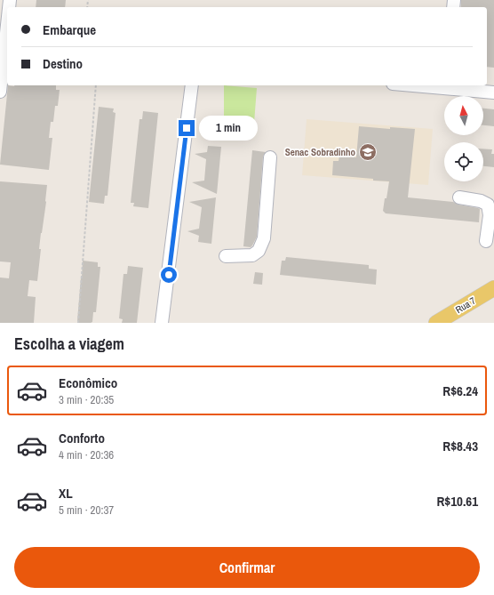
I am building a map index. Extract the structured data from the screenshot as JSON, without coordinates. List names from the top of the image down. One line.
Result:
{"streets":{"main road":["Rua 7"]},"places":{"school or university":["Senac Sobradinho"]},"north":"top","page":{"banner":["Embarque","Destino"],"bubble":"1 min","heading":"Escolha a viagem","list":[{"name":"Econômico","note":"3 min · 20:35","value":"R$6.24"},{"name":"Conforto","note":"4 min · 20:36","value":"R$8.43"},{"name":"XL","note":"5 min · 20:37","value":"R$10.61"}],"buttons":"Confirmar"}}
